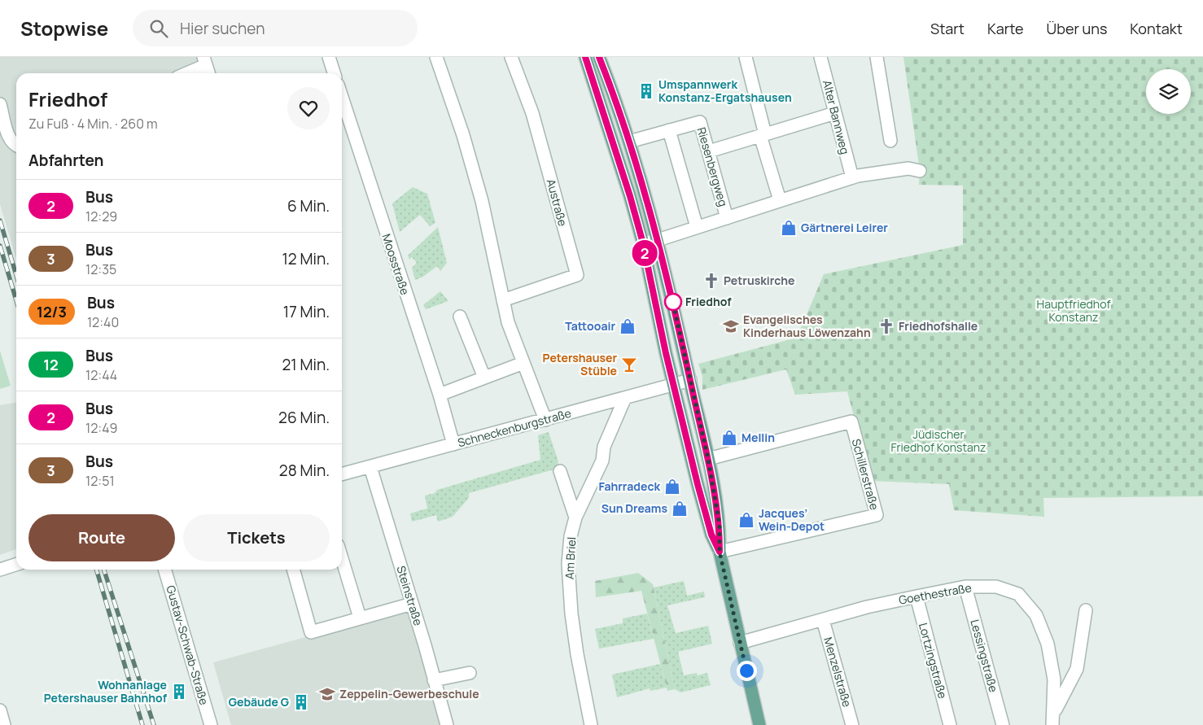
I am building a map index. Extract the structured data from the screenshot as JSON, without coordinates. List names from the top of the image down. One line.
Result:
{"streets":{"street":["Alter Bannweg","Riesenbergweg","Austraße","Moosstraße","Schneckenburgstraße","Schillerstraße","Am Briel","Goethestraße","Steinstraße","Gustav-Schwab-Straße","Lessingstraße","Lortzingstraße","Menzelstraße"]},"crossings":[["Alter Bannweg","Riesenbergweg"],["Moosstraße","Schneckenburgstraße"],["Schneckenburgstraße","Am Briel"],["Schneckenburgstraße","Steinstraße"],["Goethestraße","Lessingstraße"],["Goethestraße","Lortzingstraße"],["Goethestraße","Menzelstraße"]],"parks":["Hauptfriedhof Konstanz","Jüdischer Friedhof Konstanz"],"places":{"building":["Umspannwerk Konstanz-Ergatshausen","Wohnanlage Petershauser Bahnhof","Gebäude G"],"shop":["Gärtnerei Leirer","Tattooair","Mellin","Fahrradeck","Sun Dreams","Jacques’ Wein-Depot"],"church":["Petruskirche","Friedhofshalle"],"other":["Friedhof"],"school or university":["Evangelisches Kinderhaus Löwenzahn","Zeppelin-Gewerbeschule"],"bar":["Petershauser Stüble"]},"lines":["bus line 2"],"page":{"header":"Stopwise","search":"Hier suchen","nav":["Start","Karte","Über uns","Kontakt"],"on_map":"2","heading":[["Friedhof","Zu Fuß · 4 Min. · 260 m"],"Abfahrten"],"list":[{"mark":"2","name":"Bus","note":"12:29","value":"6 Min."},{"mark":"3","name":"Bus","note":"12:35","value":"12 Min."},{"mark":"12/3","name":"Bus","note":"12:40","value":"17 Min."},{"mark":"12","name":"Bus","note":"12:44","value":"21 Min."},{"mark":"2","name":"Bus","note":"12:49","value":"26 Min."},{"mark":"3","name":"Bus","note":"12:51","value":"28 Min."}],"buttons":["Route","Tickets"]}}
